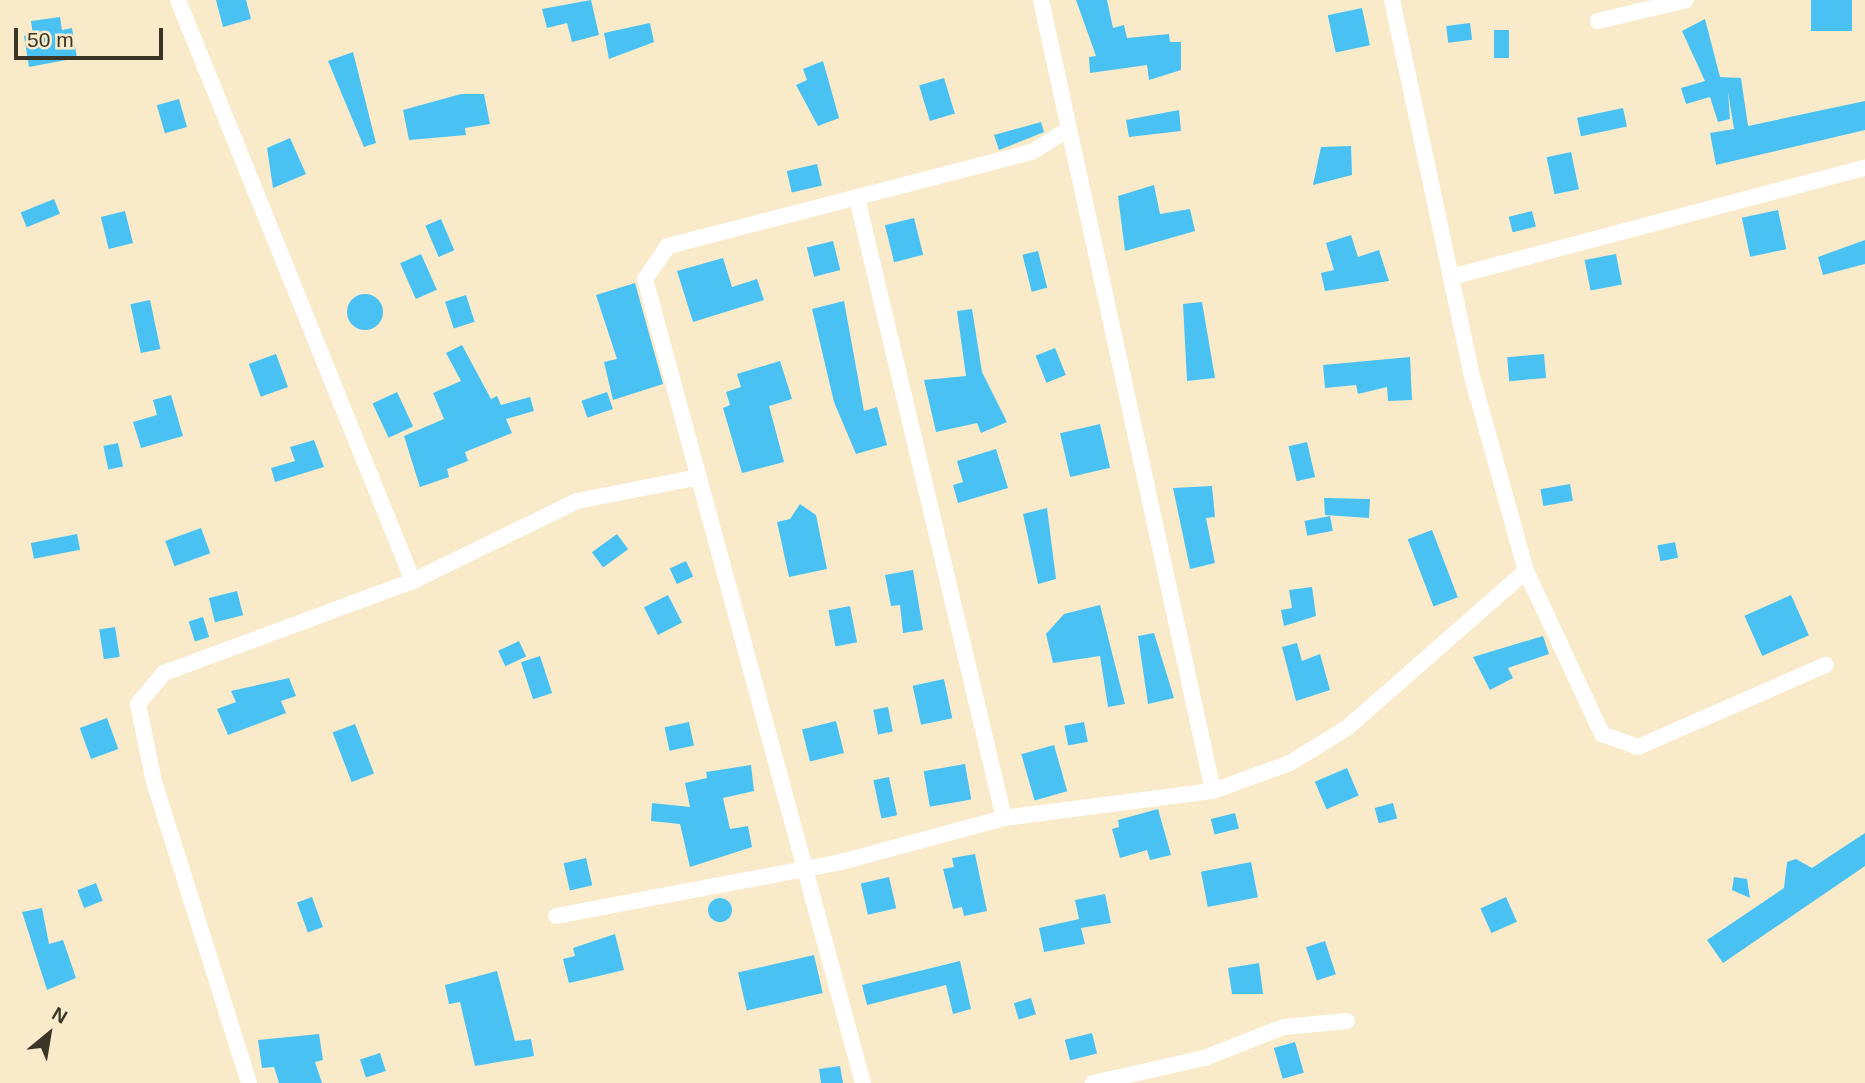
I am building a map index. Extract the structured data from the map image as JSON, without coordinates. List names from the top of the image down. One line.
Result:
{"scale_bar":"50 m","north":"top right"}
